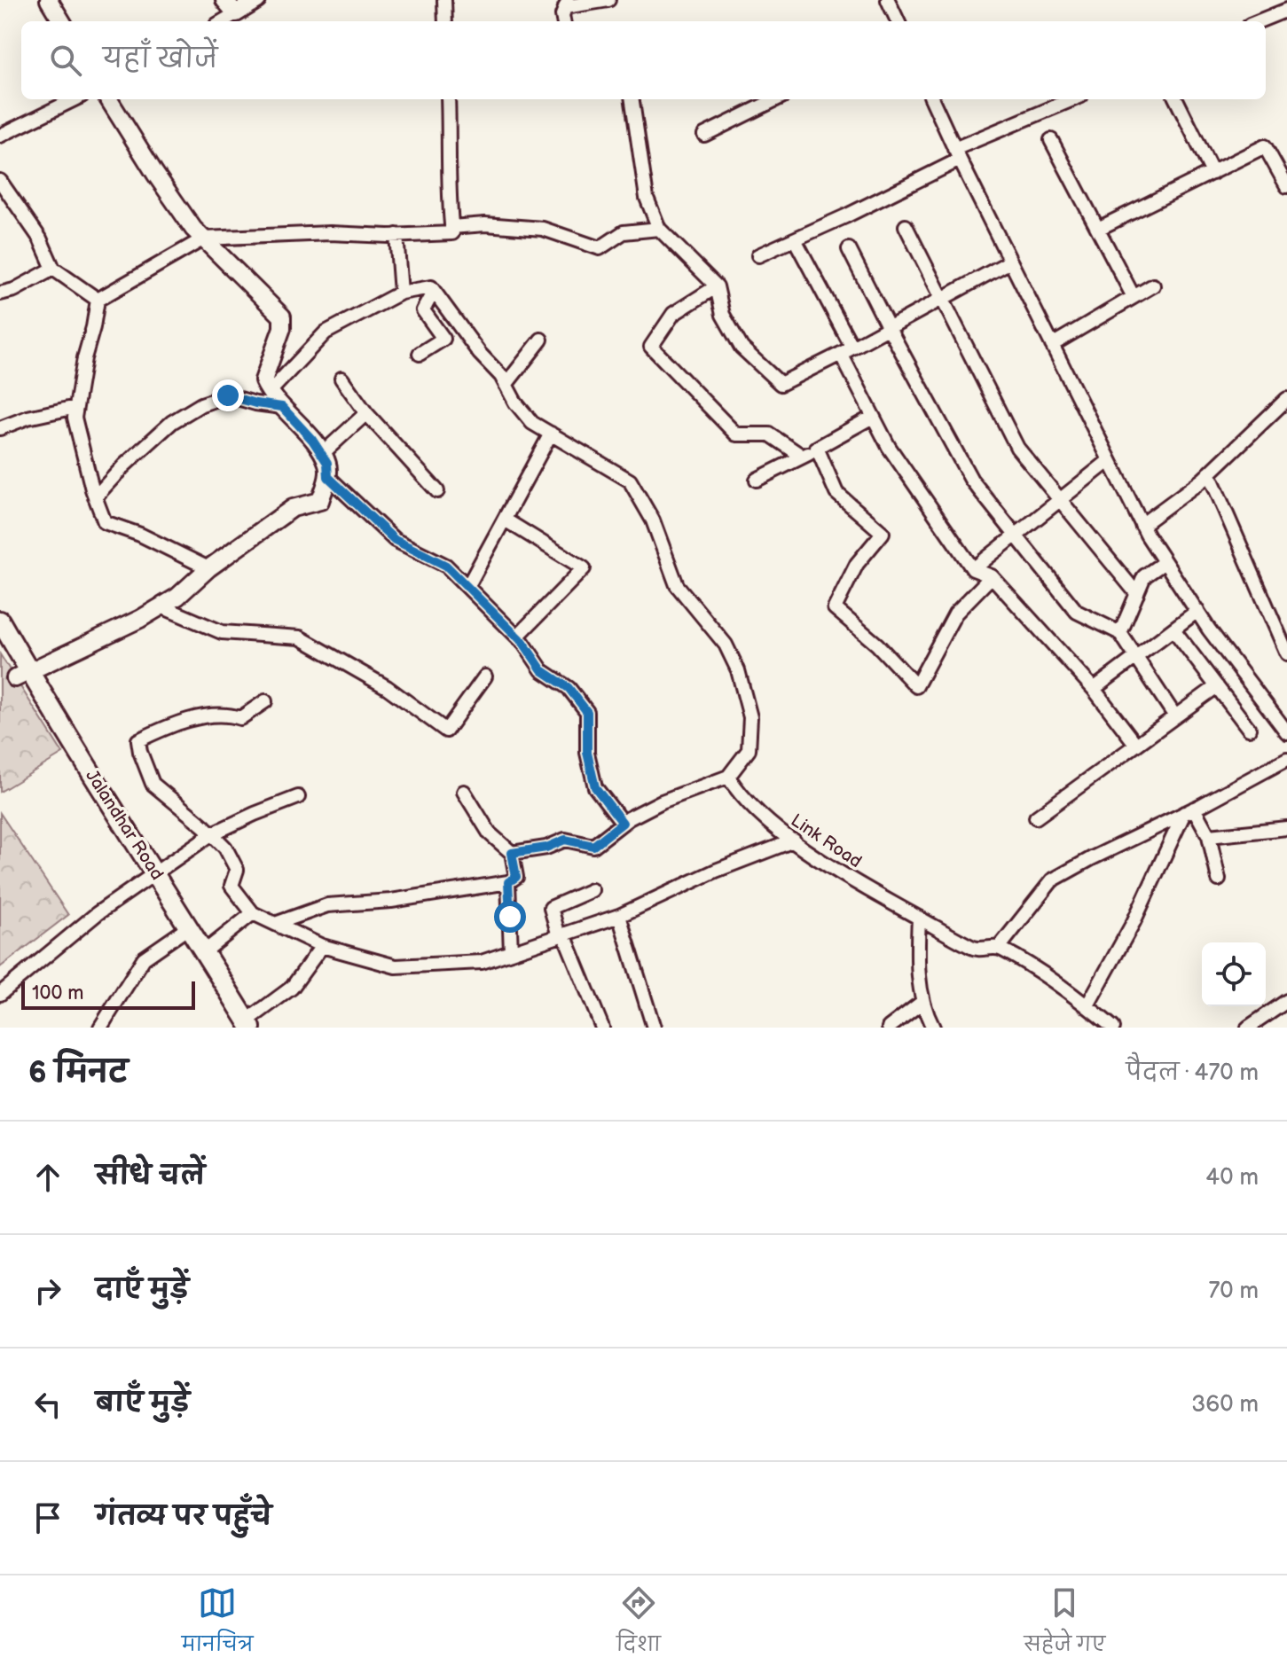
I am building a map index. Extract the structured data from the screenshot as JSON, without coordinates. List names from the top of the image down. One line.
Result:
{"streets":{"main road":["Jalandhar Road"],"street":["Link Road"]},"scale_bar":"100 m","page":{"search":"यहाँ खोजें","scale":"100 m","heading":["6 मिनट","पैदल · 470 m"],"list":[["सीधे चलें","40 m"],["दाएँ मुड़ें","70 m"],["बाएँ मुड़ें","360 m"],"गंतव्य पर पहुँचे"],"nav":["मानचित्र","दिशा","सहेजे गए"]}}
